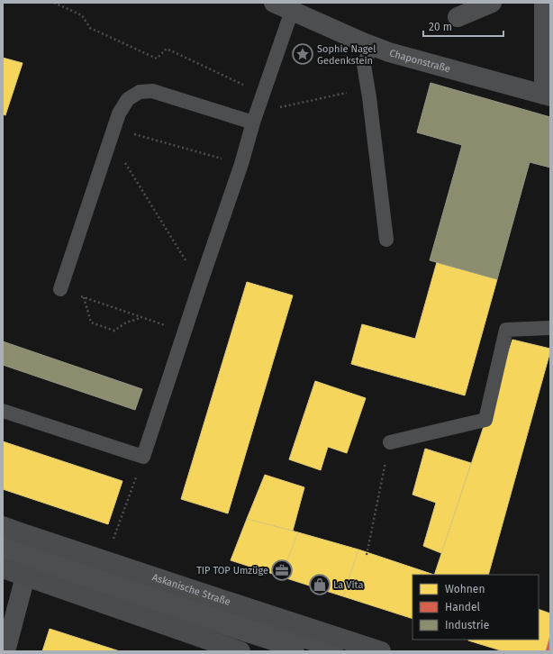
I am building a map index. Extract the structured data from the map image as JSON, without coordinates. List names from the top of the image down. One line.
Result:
{"streets":{"main road":["Askanische Straße"],"street":["Chaponstraße"]},"places":{"place":["Sophie Nagel Gedenkstein"],"office":["TIP TOP Umzüge"],"shop":["La Vita"]},"legend":["Wohnen","Handel","Industrie"],"scale_bar":"20 m"}
